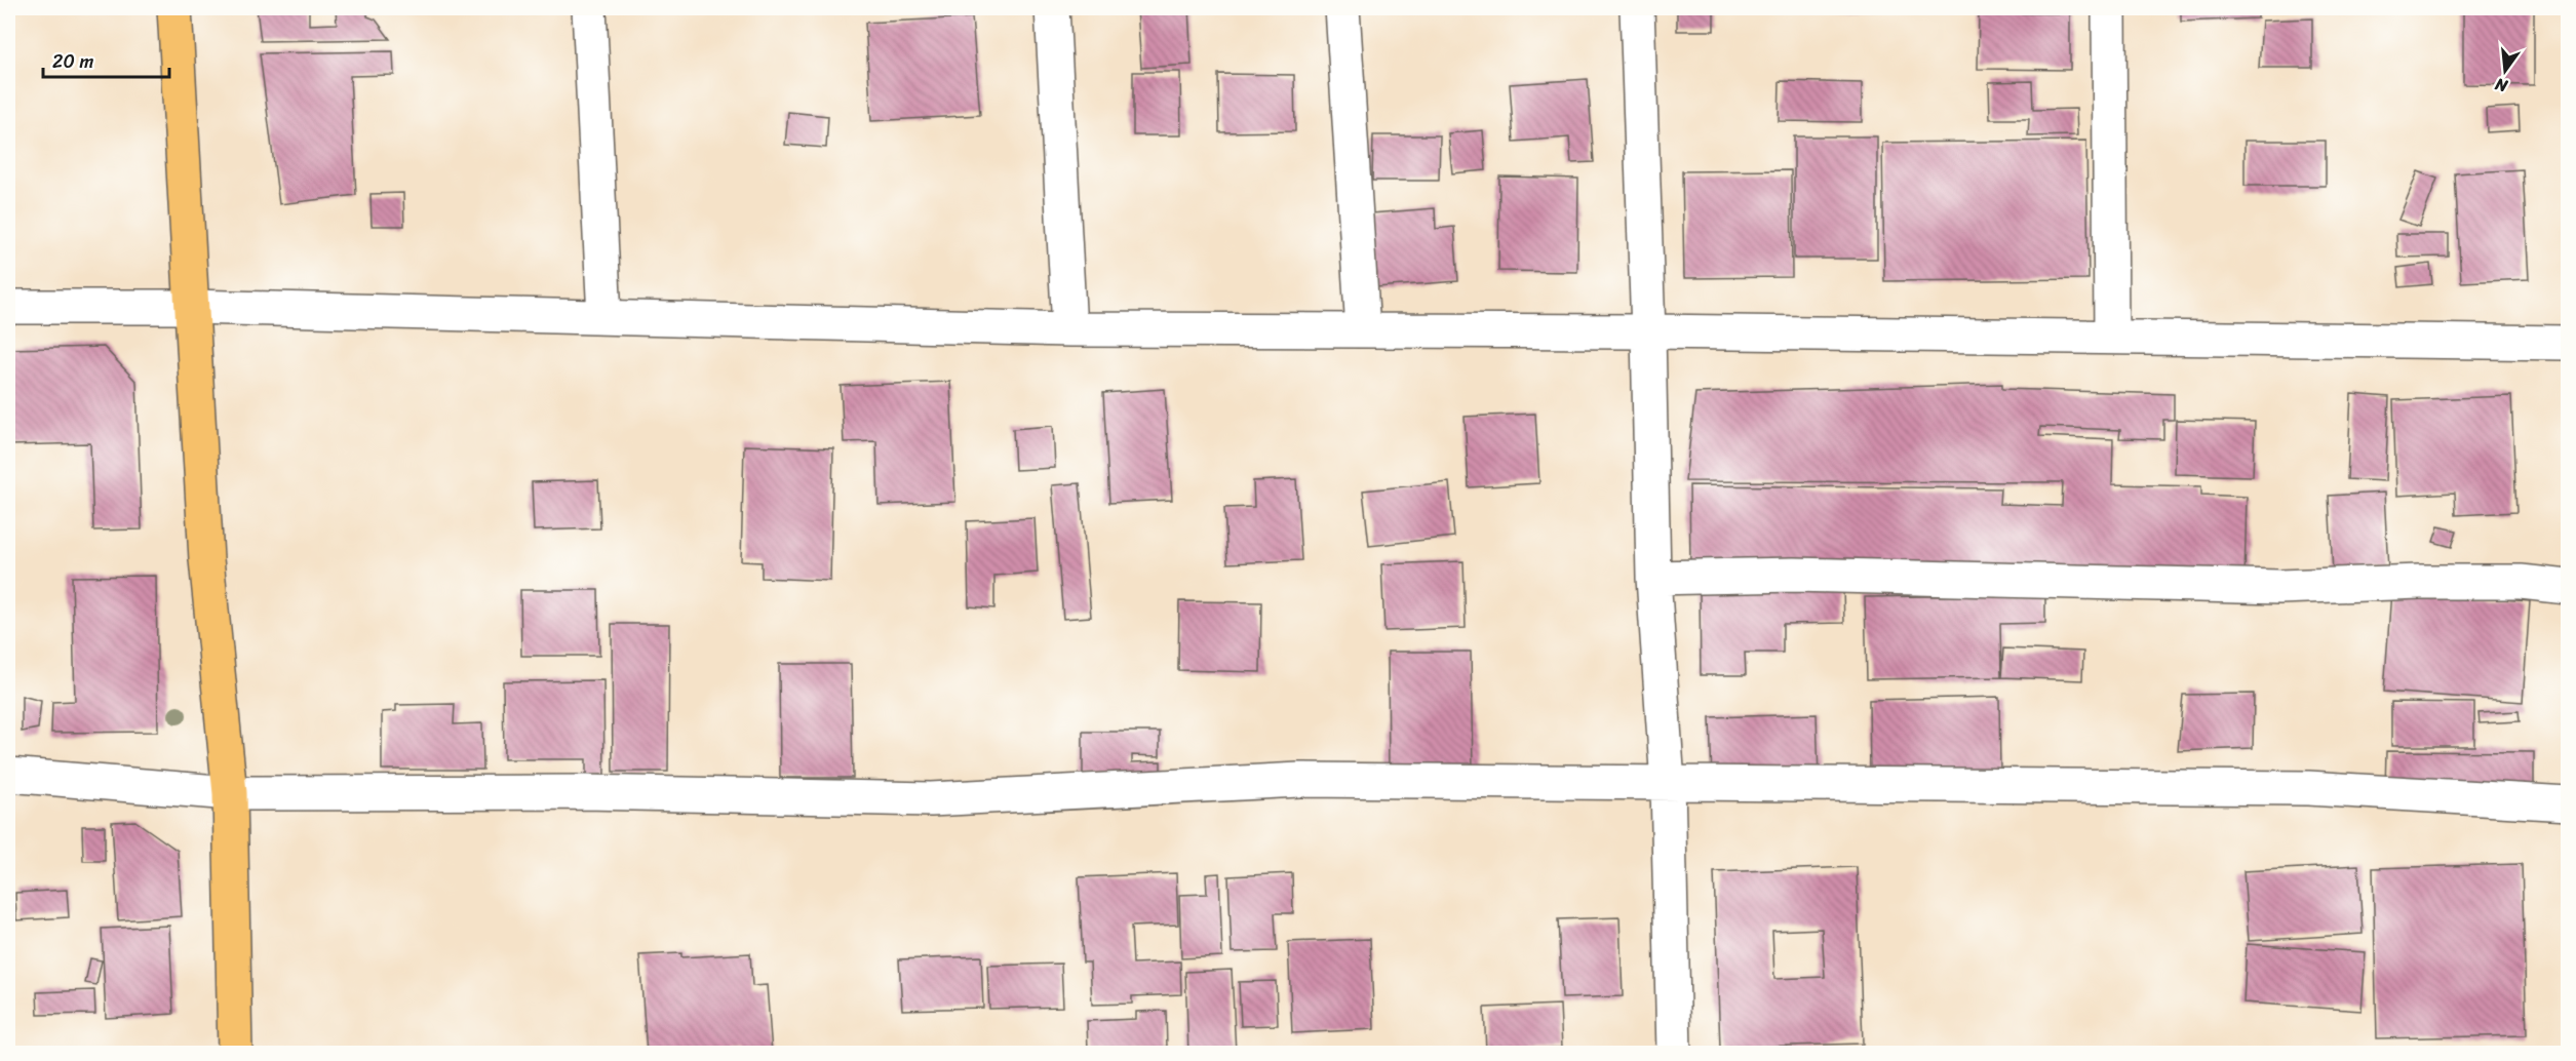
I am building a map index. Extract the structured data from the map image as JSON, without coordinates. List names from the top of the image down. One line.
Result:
{"scale_bar":"20 m","north":"bottom"}
